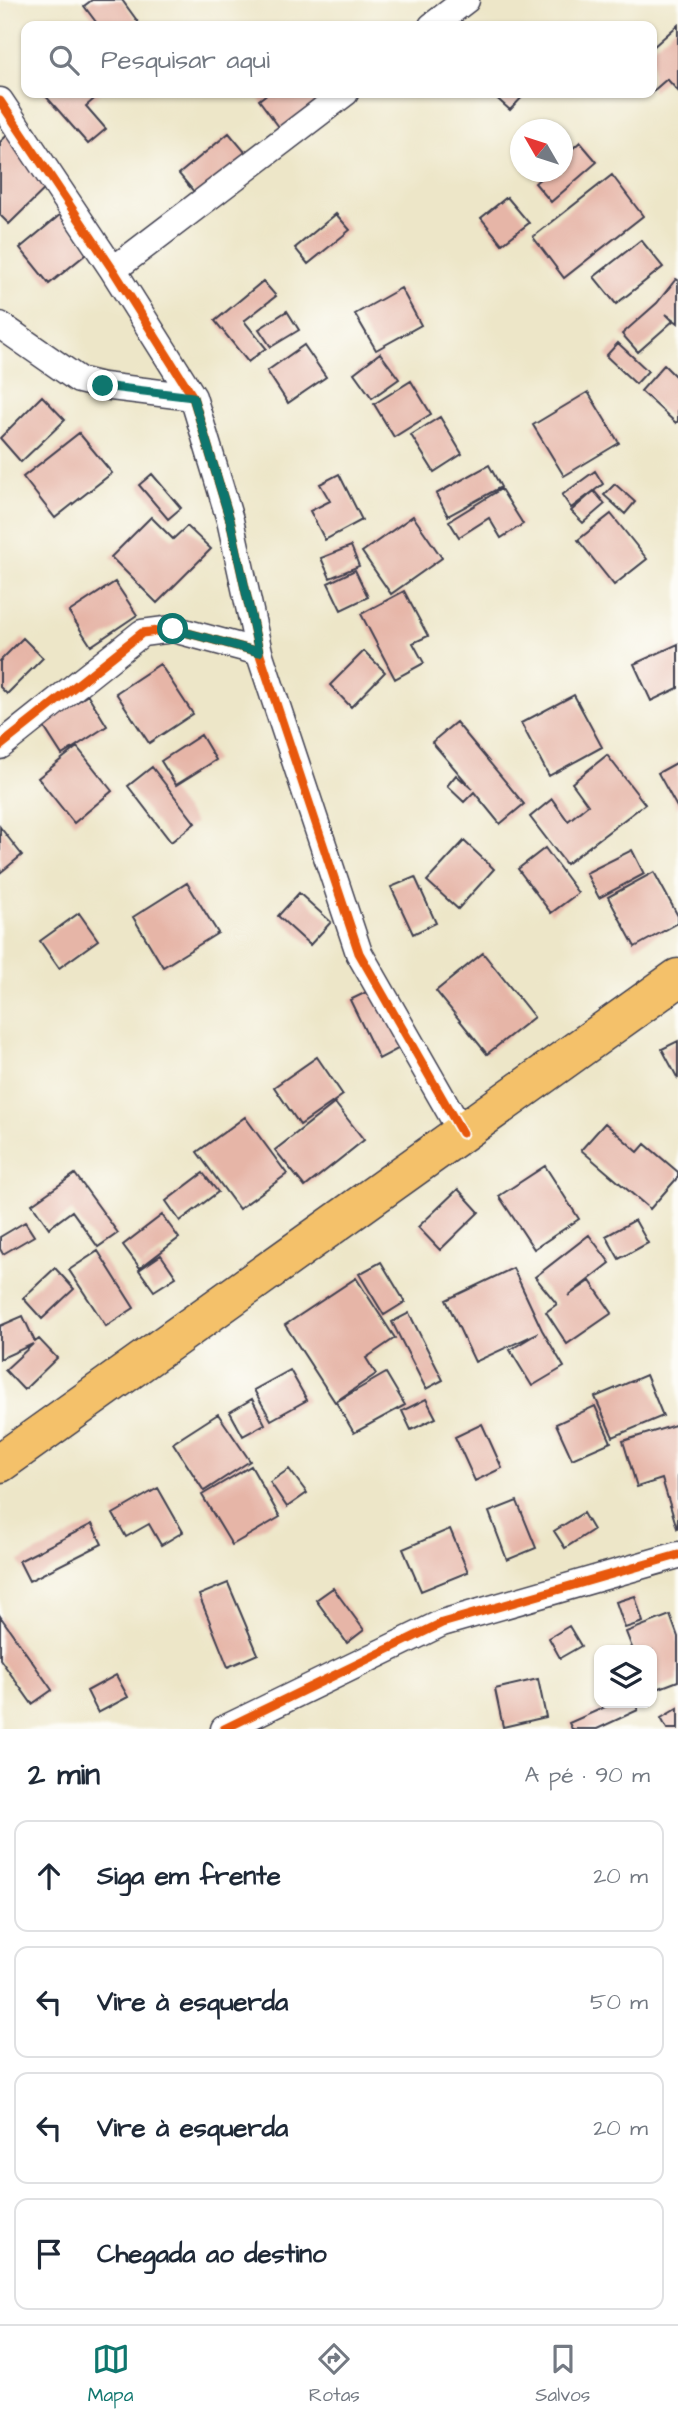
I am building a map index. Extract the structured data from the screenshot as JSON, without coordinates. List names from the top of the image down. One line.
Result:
{"north":"top left","page":{"search":"Pesquisar aqui","heading":["2 min","A pé · 90 m"],"list":[["Siga em frente","20 m"],["Vire à esquerda","50 m"],["Vire à esquerda","20 m"],"Chegada ao destino"],"nav":["Mapa","Rotas","Salvos"]}}
